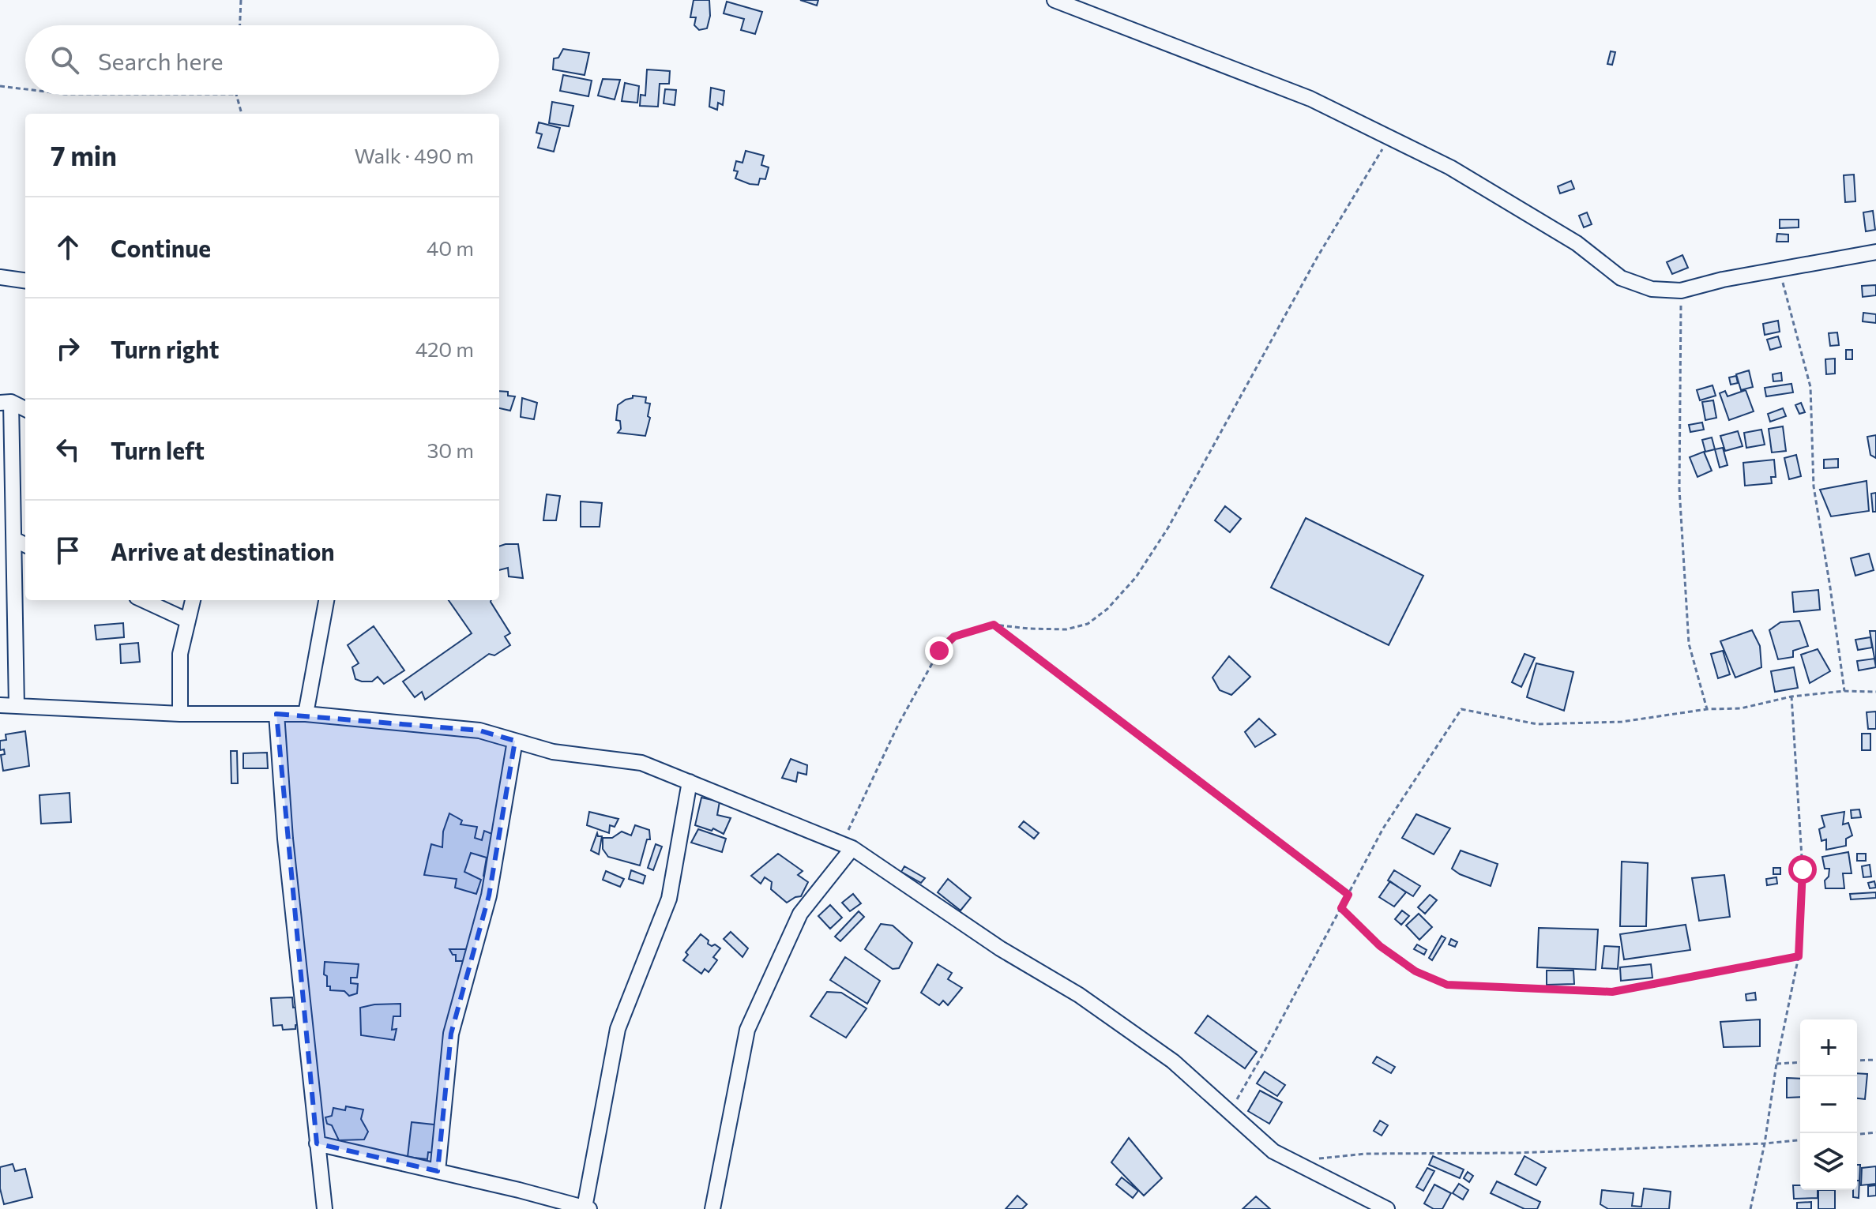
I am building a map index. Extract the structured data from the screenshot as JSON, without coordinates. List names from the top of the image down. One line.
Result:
{"page":{"search":"Search here","heading":["7 min","Walk · 490 m"],"list":[["Continue","40 m"],["Turn right","420 m"],["Turn left","30 m"],"Arrive at destination"],"map_buttons":["+","−"]}}
